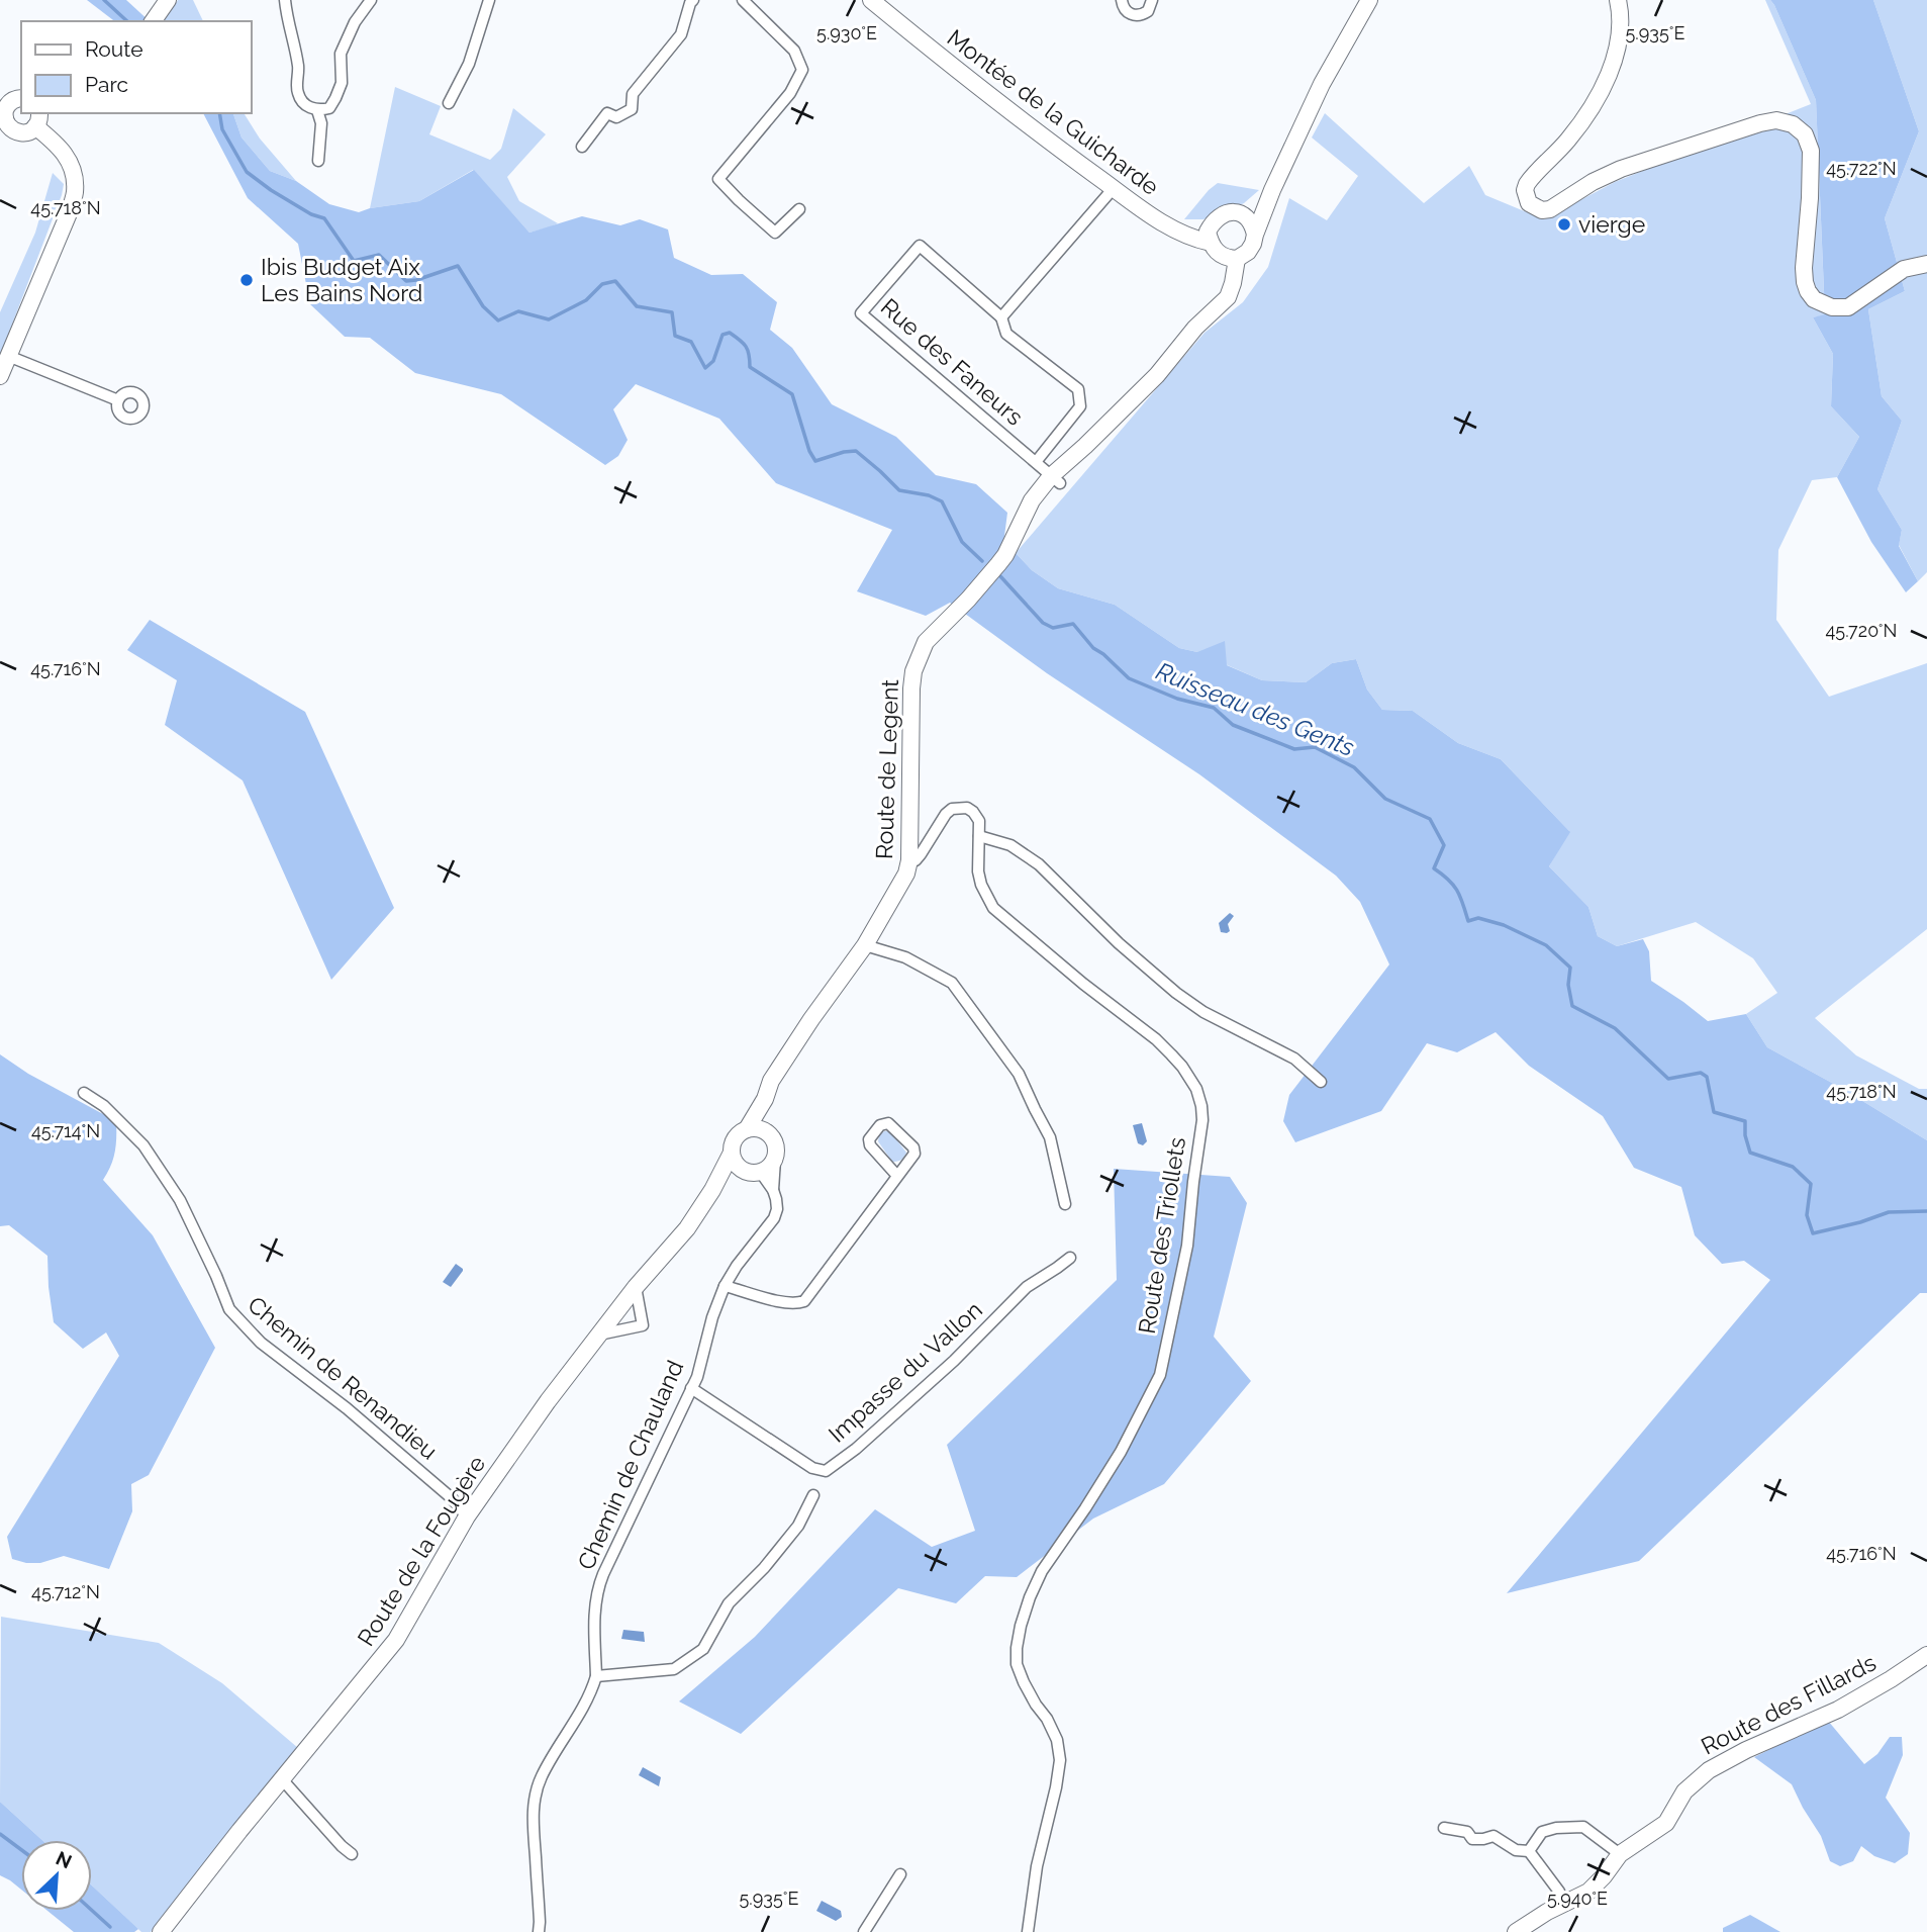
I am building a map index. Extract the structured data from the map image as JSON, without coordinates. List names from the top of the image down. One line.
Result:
{"streets":{"street":["Montée de la Guicharde","Rue des Faneurs","Route de Legent","Route des Triollets","Impasse du Vallon","Chemin de Renandieu","Chemin de Chauland","Route de la Fougère","Route des Fillards"]},"crossings":[["Montée de la Guicharde","Route de Legent"],["Rue des Faneurs","Route de Legent"],["Route de Legent","Route des Triollets"],["Route de Legent","Chemin de Chauland"],["Route de Legent","Route de la Fougère"],["Impasse du Vallon","Chemin de Chauland"],["Chemin de Renandieu","Route de la Fougère"],["Chemin de Chauland","Route de la Fougère"]],"water":["Ruisseau des Gents"],"places":["vierge","Ibis Budget Aix Les Bains Nord"],"legend":["Route","Parc"],"north":"top right","coordinates":["5.930°E","5.935°E","45.722°N","45.718°N","45.720°N","45.716°N","45.714°N","45.712°N","5.940°E"]}
